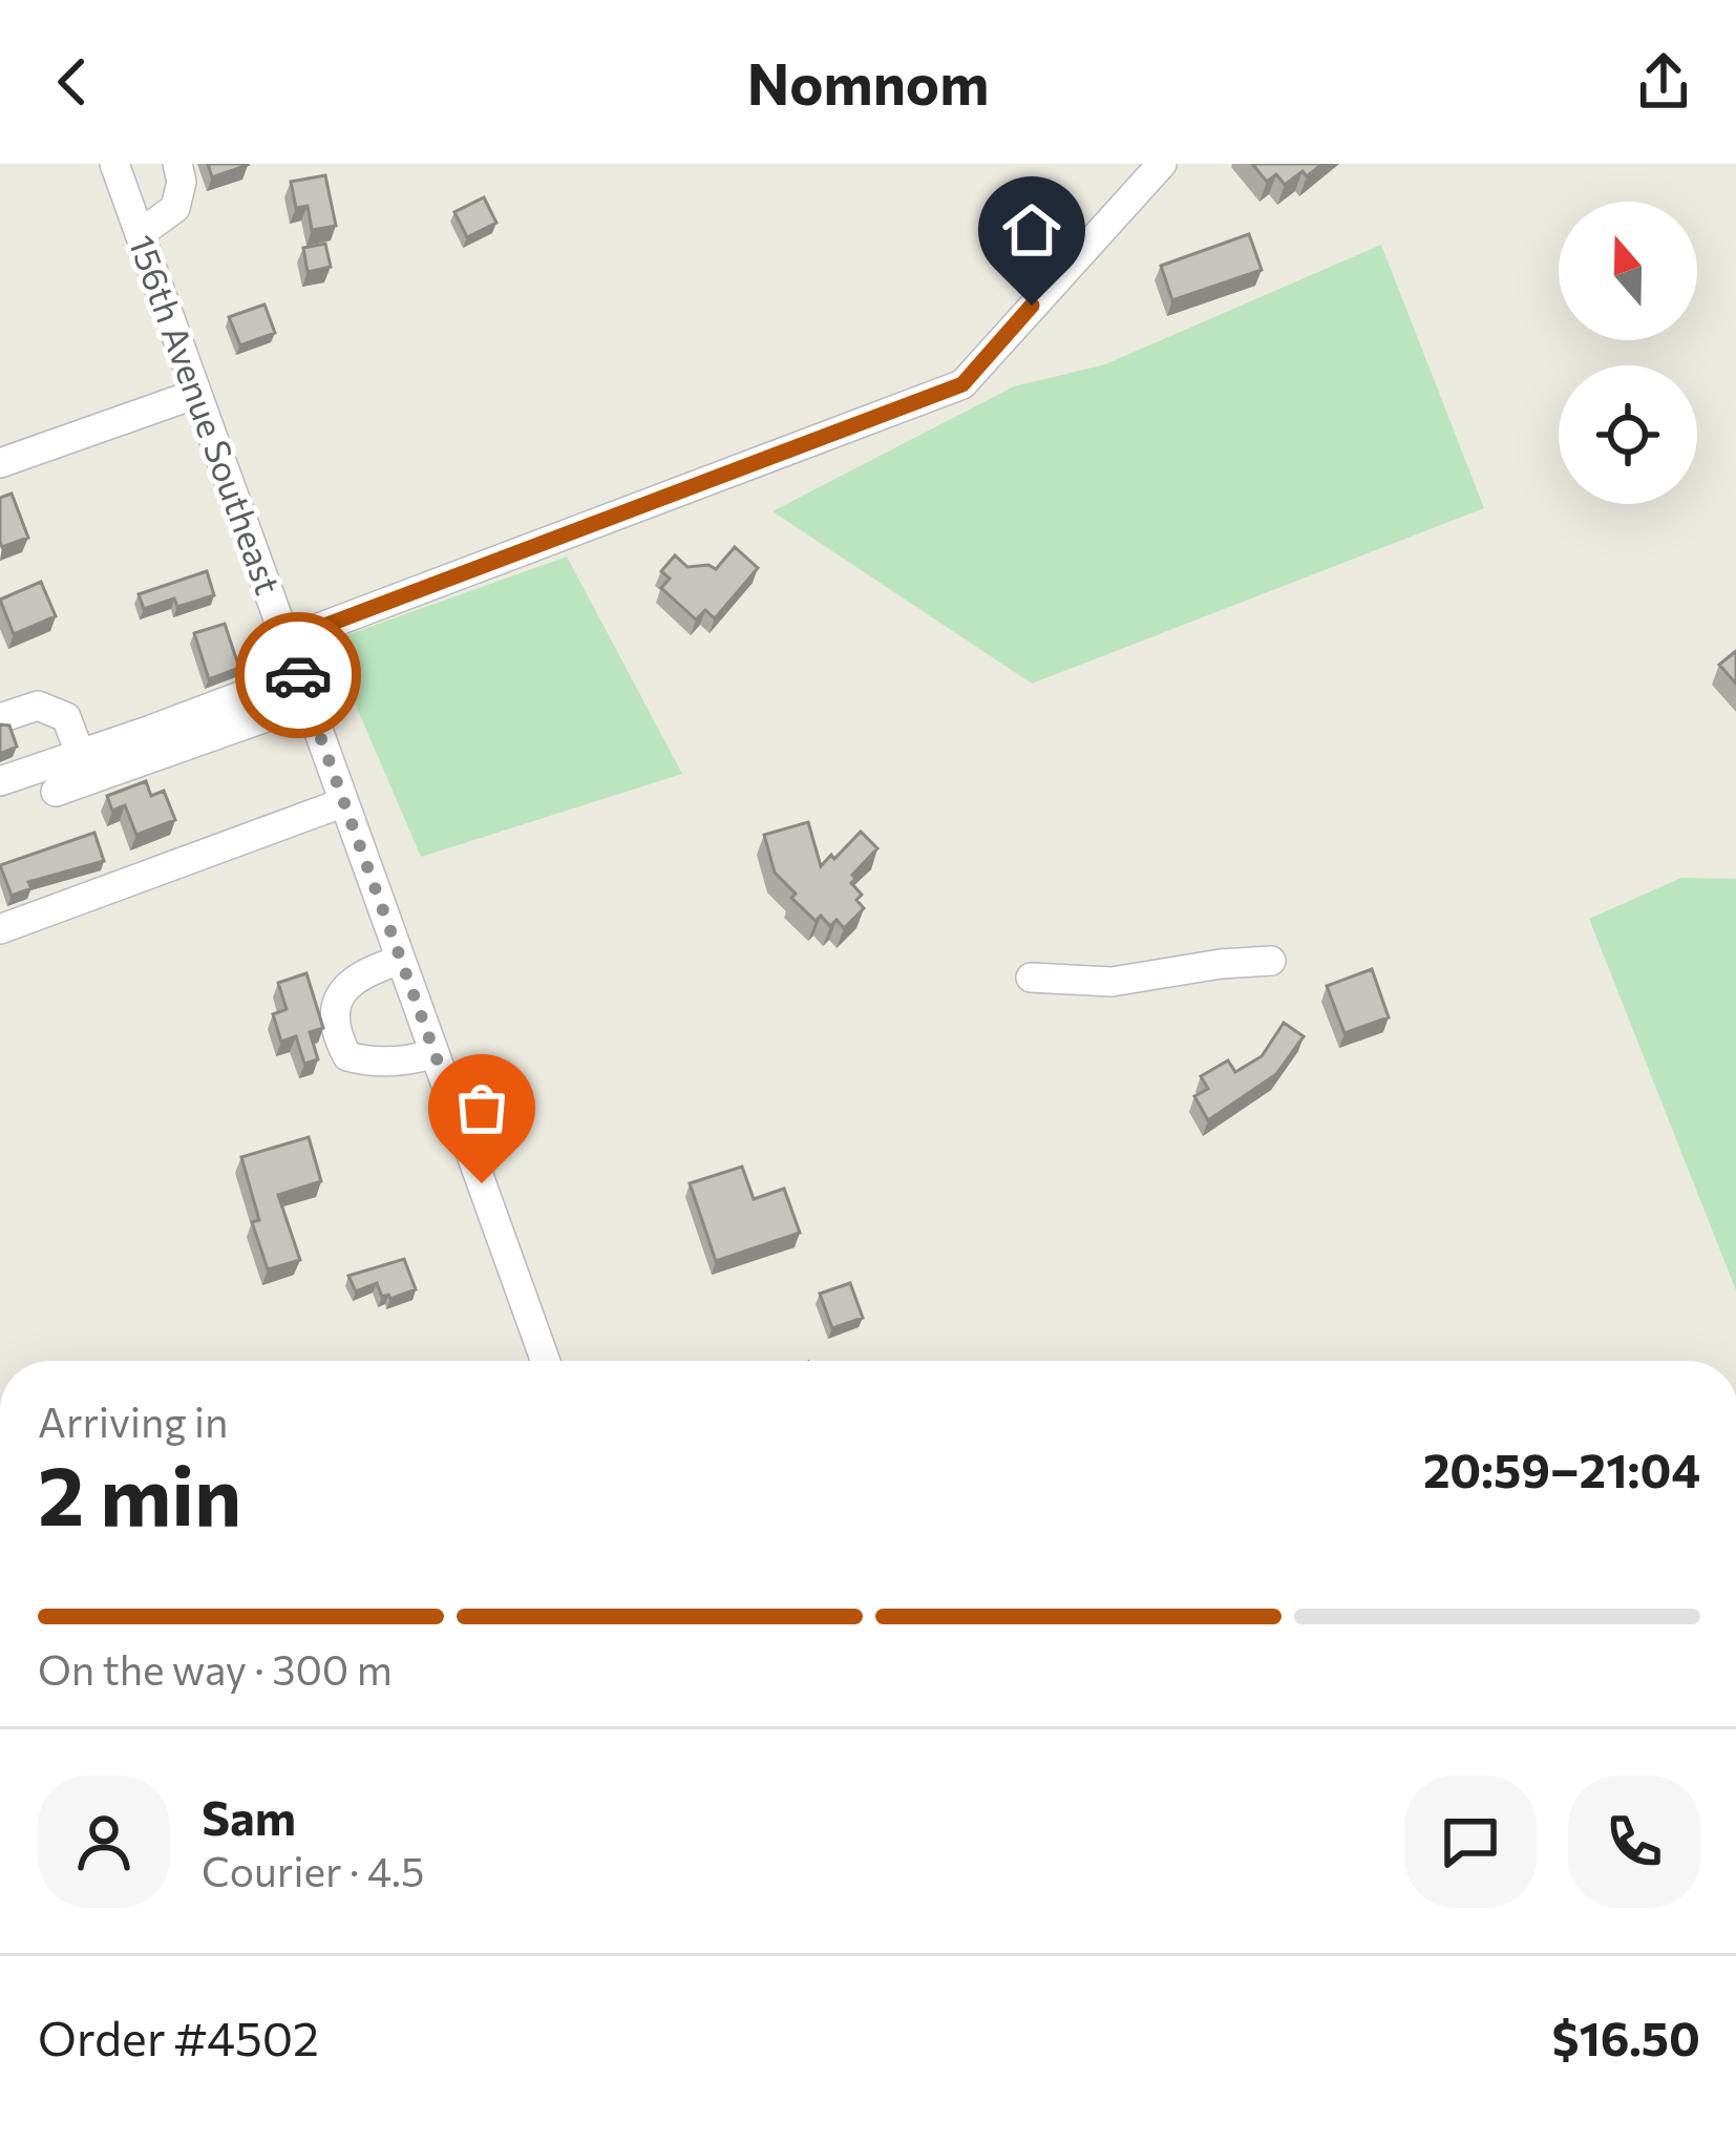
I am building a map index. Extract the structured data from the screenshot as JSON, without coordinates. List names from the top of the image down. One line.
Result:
{"streets":{"street":["156th Avenue Southeast"]},"north":"top","page":{"header":"Nomnom","heading":["2 min","Arriving in","20:59–21:04"],"panel":["Sam","Courier · 4.5","Order #4502","$16.50"],"bar":"On the way · 300 m"}}
